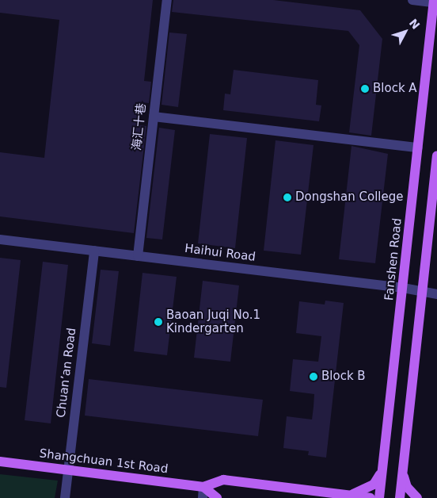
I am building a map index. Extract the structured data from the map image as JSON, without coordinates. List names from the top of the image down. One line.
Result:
{"streets":{"main road":["Fanshen Road","Shangchuan 1st Road"],"street":["海汇十巷","Haihui Road","Chuan’an Road"]},"crossings":[["海汇十巷","Haihui Road"],["Haihui Road","Fanshen Road"],["Haihui Road","Chuan’an Road"],["Chuan’an Road","Shangchuan 1st Road"]],"places":["Block A","Dongshan College","Baoan Juqi No.1 Kindergarten","Block B"],"north":"top right"}
